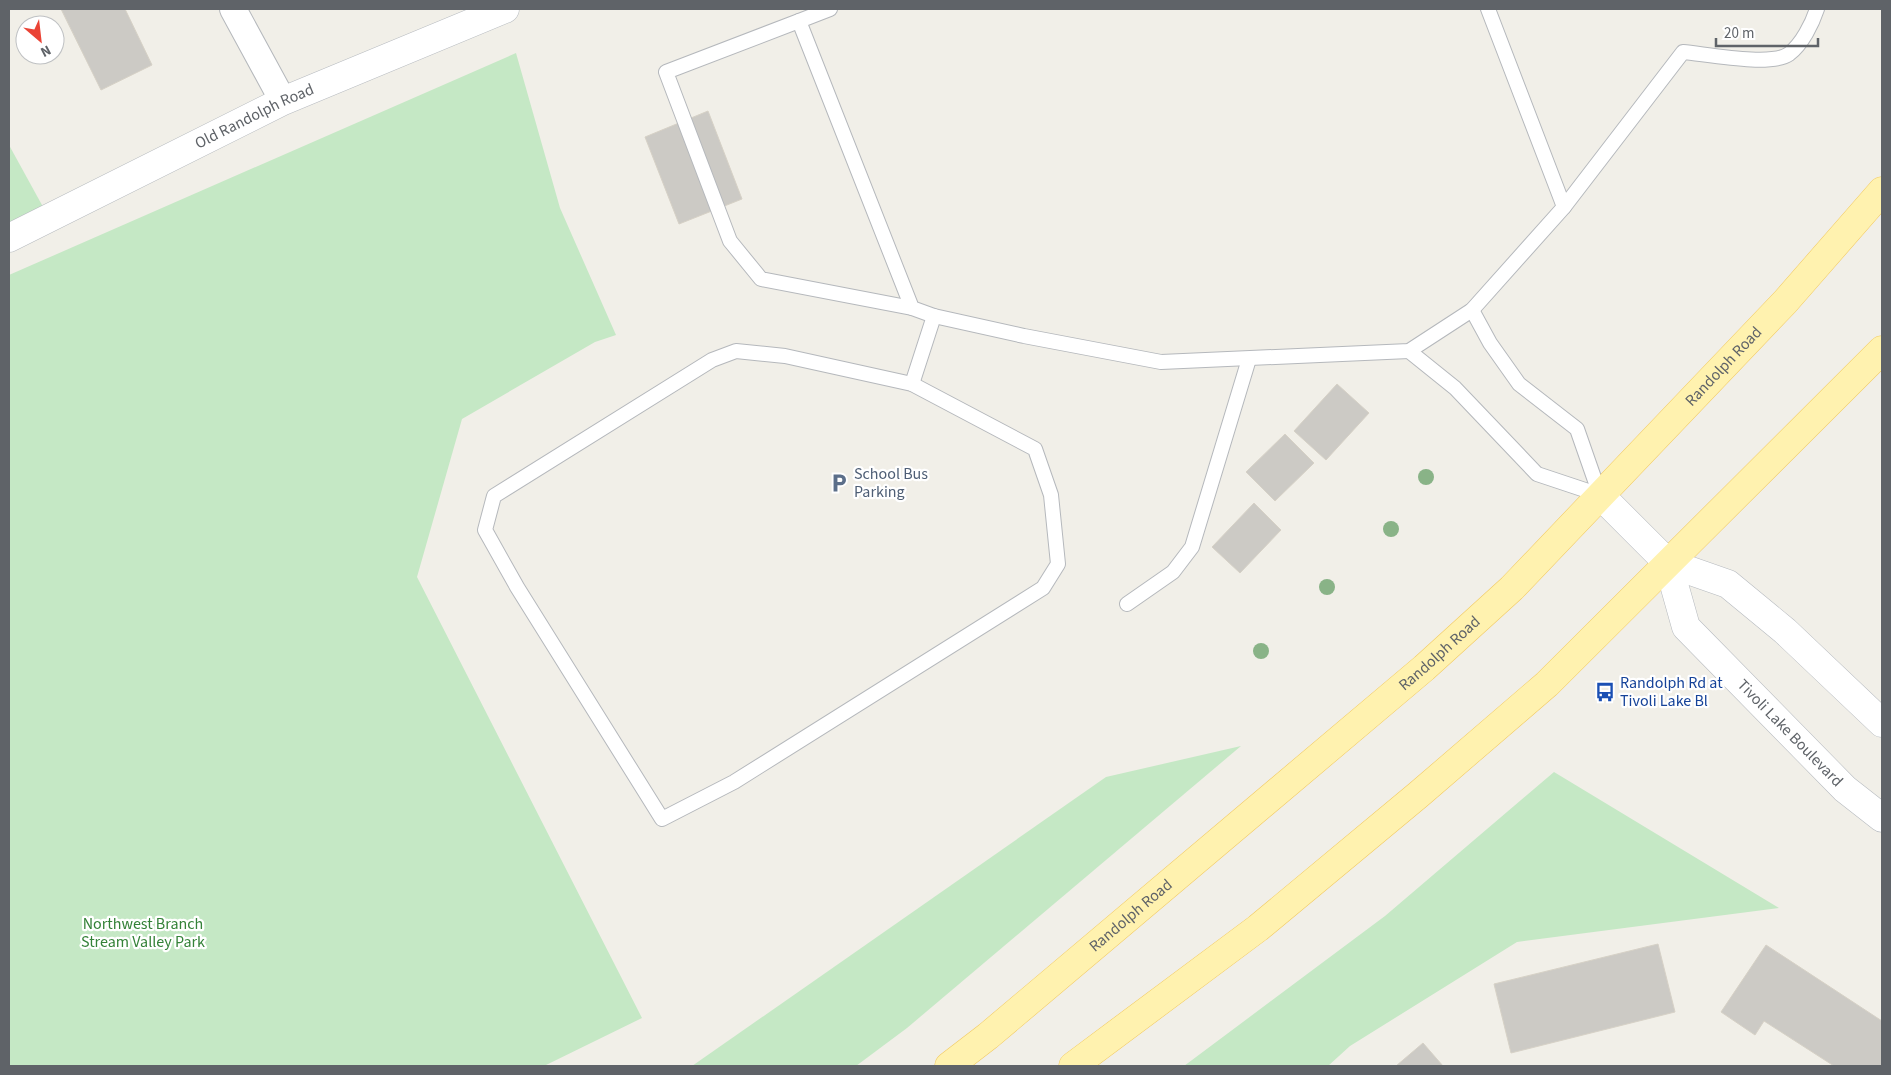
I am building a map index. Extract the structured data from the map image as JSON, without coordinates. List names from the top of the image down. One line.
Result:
{"streets":{"main road":["Randolph Road"],"street":["Old Randolph Road","Tivoli Lake Boulevard"]},"crossings":[["Randolph Road","Tivoli Lake Boulevard"]],"parks":["Northwest Branch Stream Valley Park"],"places":{"parking":["School Bus Parking"],"bus stop":["Randolph Rd at Tivoli Lake Bl"]},"scale_bar":"20 m","north":"bottom right"}
